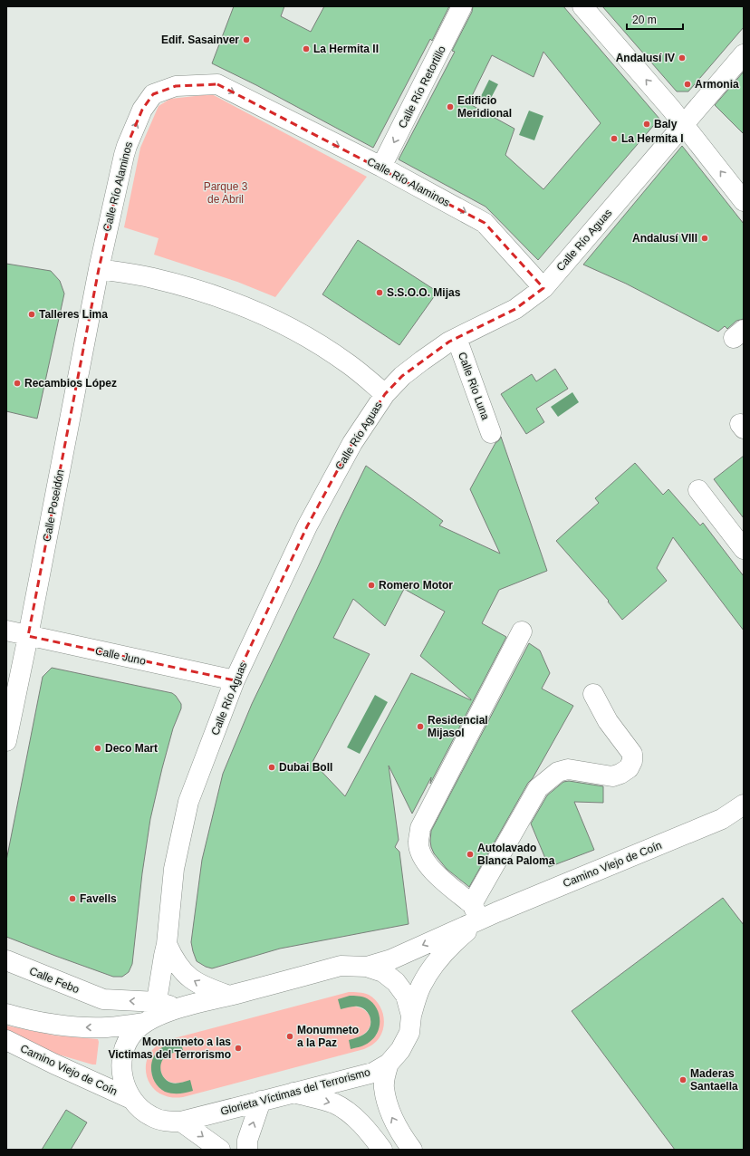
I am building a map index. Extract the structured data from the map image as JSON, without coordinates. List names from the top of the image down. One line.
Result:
{"streets":{"street":["Calle Río Retortillo","Calle Río Alaminos","Calle Río Aguas","Calle Rio Luna","Calle Poseidón","Calle Juno","Camino Viejo de Coín","Calle Febo","Glorieta Víctimas del Terrorismo"]},"crossings":[["Calle Río Retortillo","Calle Río Alaminos"],["Calle Río Alaminos","Calle Río Aguas"],["Calle Río Alaminos","Calle Poseidón"],["Calle Río Aguas","Calle Rio Luna"],["Calle Río Aguas","Calle Juno"],["Calle Río Aguas","Calle Febo"],["Calle Poseidón","Calle Juno"],["Camino Viejo de Coín","Glorieta Víctimas del Terrorismo"],["Calle Febo","Glorieta Víctimas del Terrorismo"]],"one_way":["Calle Río Retortillo"],"parks":["Parque 3 de Abril"],"places":["Edif. Sasainver","La Hermita II","Andalusí IV","Armonia","Edificio Meridional","Baly","La Hermita I","Andalusí VIII","S.S.O.O. Mijas","Talleres Lima","Recambios López","Romero Motor","Residencial Mijasol","Deco Mart","Dubai Boll","Autolavado Blanca Paloma","Favells","Monumneto a la Paz","Monumneto a las Victimas del Terrorismo","Maderas Santaella"],"scale_bar":"20 m"}
